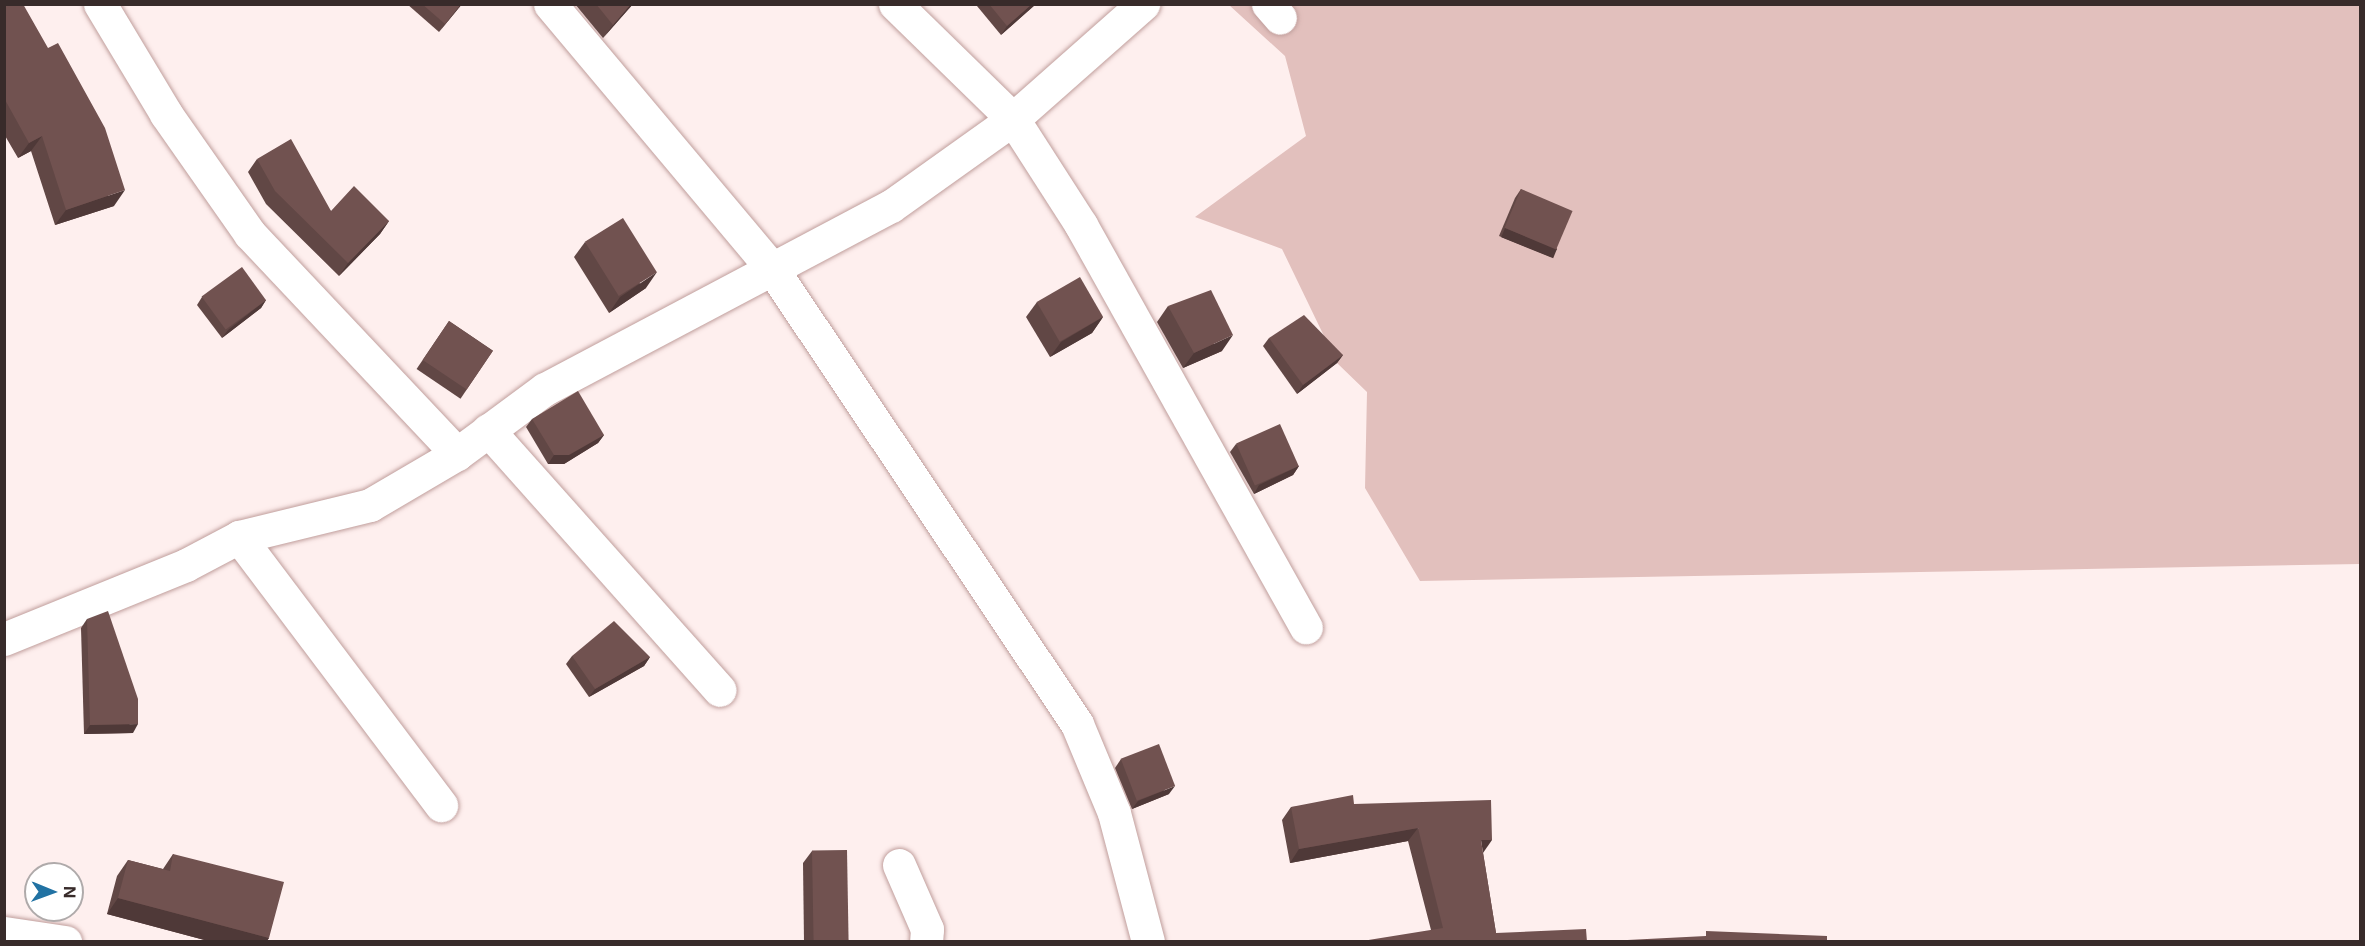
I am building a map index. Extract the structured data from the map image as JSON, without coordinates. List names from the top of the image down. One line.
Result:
{"north":"right"}
